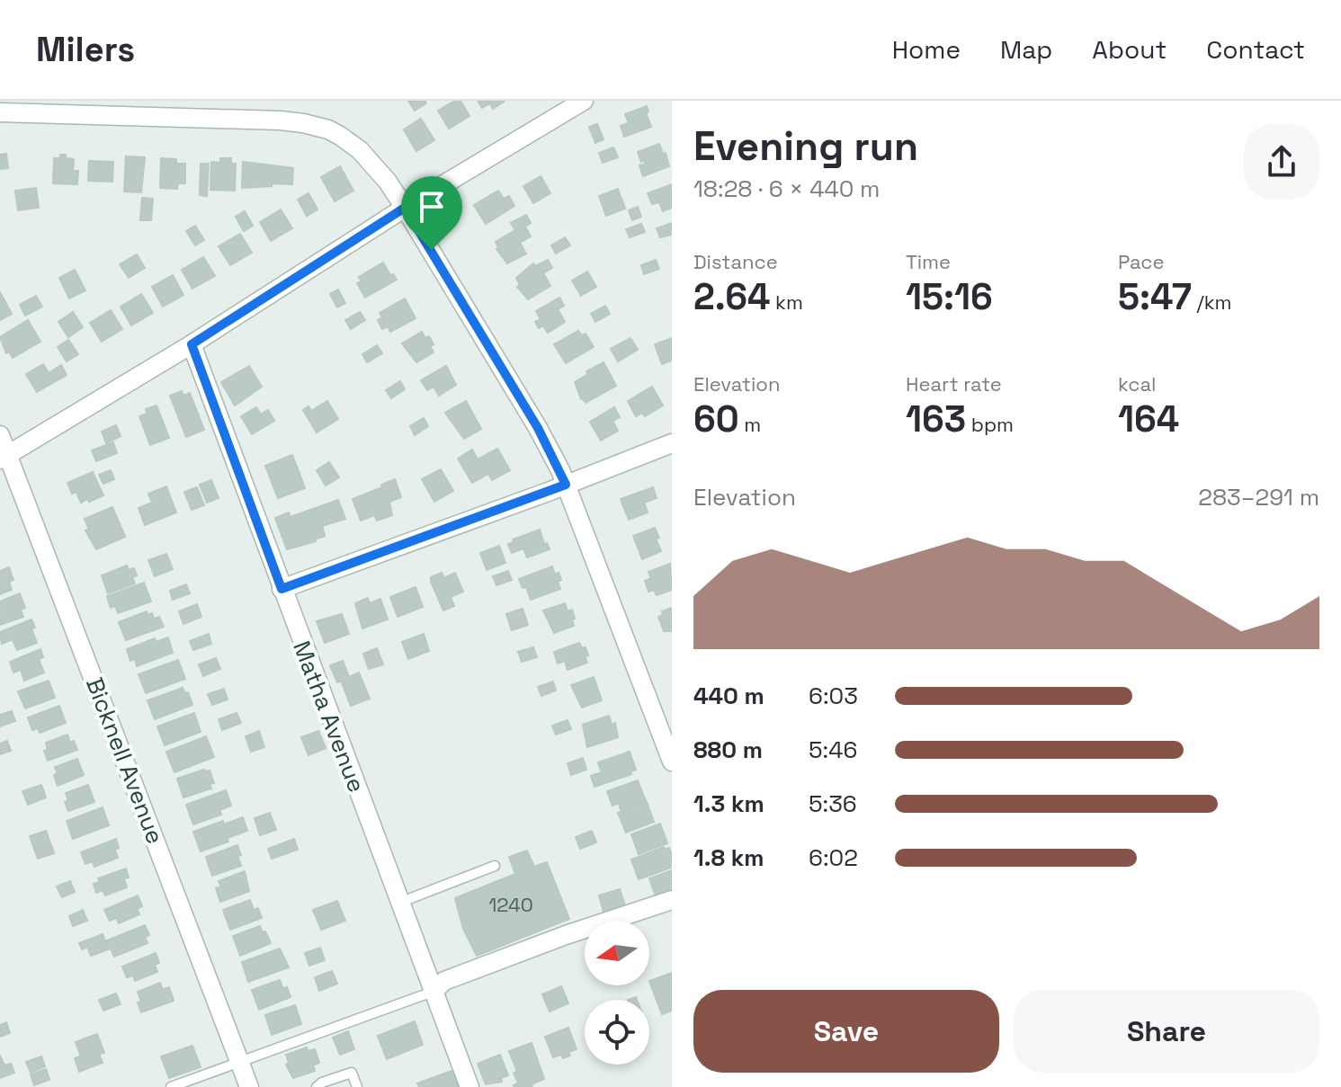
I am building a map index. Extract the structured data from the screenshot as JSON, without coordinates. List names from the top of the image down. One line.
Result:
{"streets":{"street":["Matha Avenue","Bicknell Avenue"]},"house_numbers":["1240"],"north":"left","page":{"header":"Milers","nav":["Home","Map","About","Contact"],"heading":["Evening run","18:28 · 6 × 440 m"],"stats":[["Distance","2.64 km"],["Time","15:16"],["Pace","5:47 /km"],["Elevation","60 m"],["Heart rate","163 bpm"],["kcal","164"]],"chart":["Elevation","283–291 m"],"list":[{"name":"440 m","note":"6:03"},{"name":"880 m","note":"5:46"},{"name":"1.3 km","note":"5:36"},{"name":"1.8 km","note":"6:02"}],"buttons":["Save","Share"]}}
